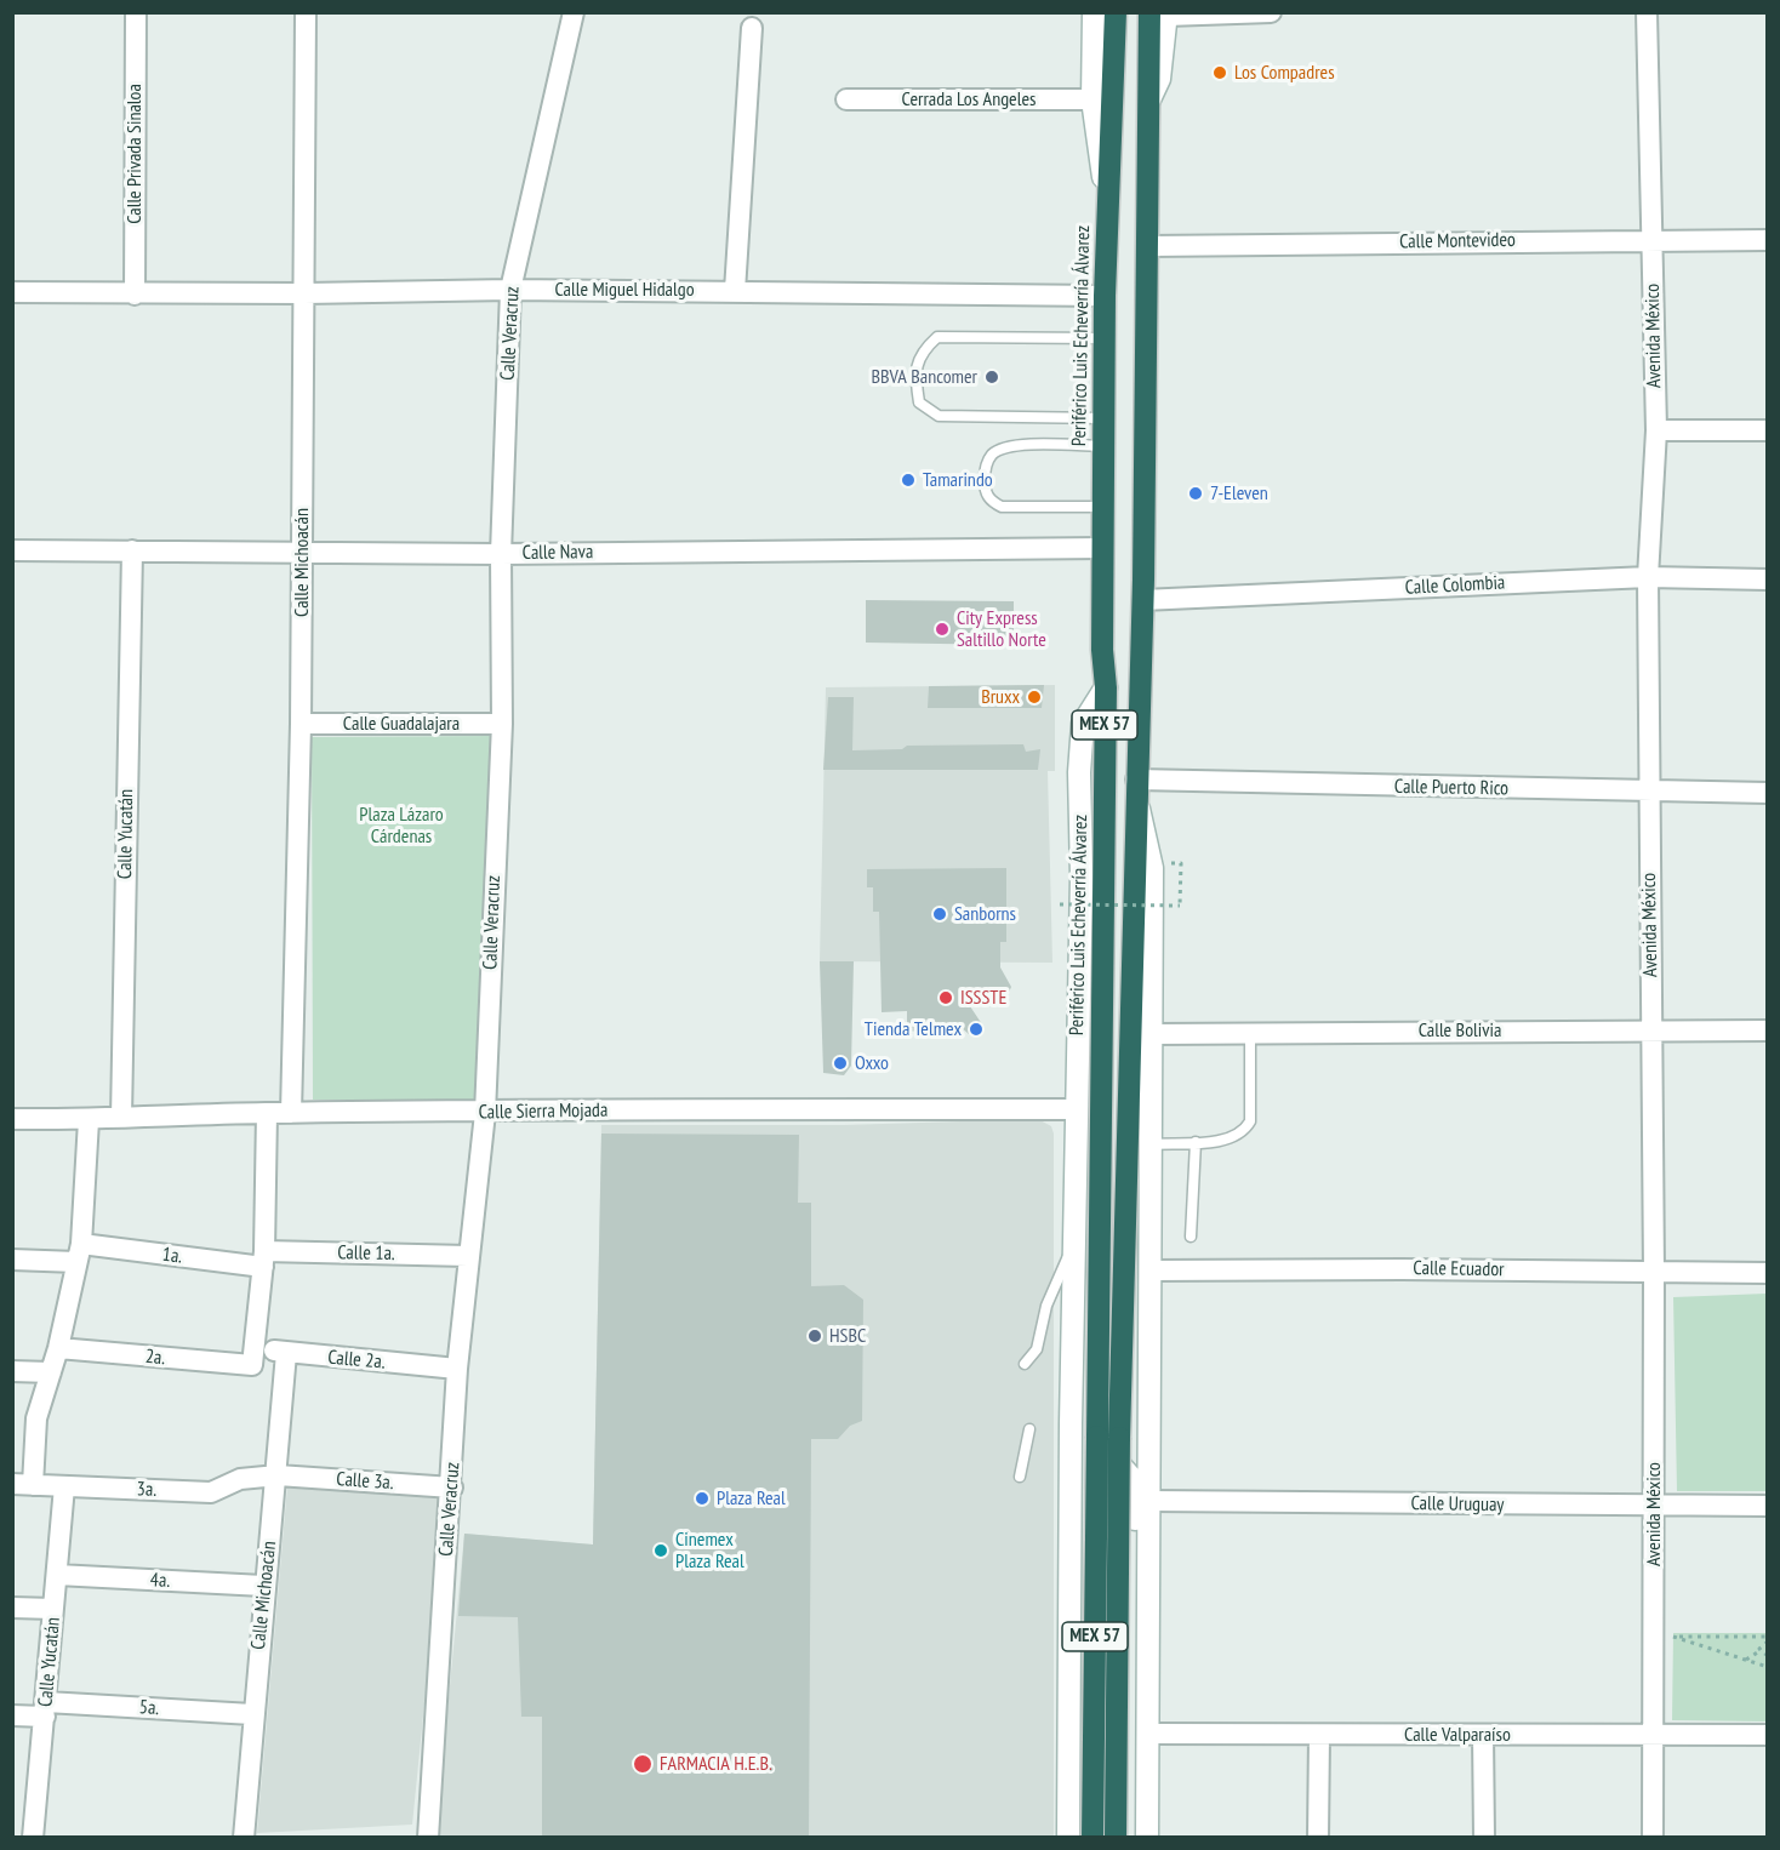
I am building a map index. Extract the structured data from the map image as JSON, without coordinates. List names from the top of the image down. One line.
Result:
{"streets":{"highway":["Periférico Luis Echeverría Álvarez","MEX 57"],"street":["Cerrada Los Angeles","Calle Privada Sinaloa","Calle Montevideo","Calle Miguel Hidalgo","Calle Veracruz","Avenida México","Calle Nava","Calle Michoacán","Calle Colombia","Calle Guadalajara","Calle Puerto Rico","Calle Yucatán","Calle Bolivia","Calle Sierra Mojada","Calle 1a.","1a.","Calle Ecuador","2a.","Calle 2a.","Calle 3a.","3a.","Calle Uruguay","4a.","5a.","Calle Valparaíso"]},"crossings":[["Calle Privada Sinaloa","Calle Miguel Hidalgo"],["Calle Montevideo","Periférico Luis Echeverría Álvarez"],["Calle Montevideo","Avenida México"],["Calle Miguel Hidalgo","Calle Veracruz"],["Calle Miguel Hidalgo","Periférico Luis Echeverría Álvarez"],["Calle Miguel Hidalgo","Calle Michoacán"],["Calle Veracruz","Calle Nava"],["Calle Veracruz","Calle Guadalajara"],["Calle Veracruz","Calle Sierra Mojada"],["Calle Veracruz","Calle 1a."],["Calle Veracruz","Calle 2a."],["Calle Veracruz","Calle 3a."],["Periférico Luis Echeverría Álvarez","Calle Nava"],["Periférico Luis Echeverría Álvarez","Calle Colombia"],["Periférico Luis Echeverría Álvarez","Calle Puerto Rico"],["Avenida México","Calle Colombia"],["Avenida México","Calle Puerto Rico"],["Avenida México","Calle Bolivia"],["Avenida México","Calle Ecuador"],["Avenida México","Calle Uruguay"],["Avenida México","Calle Valparaíso"],["Calle Nava","Calle Michoacán"],["Calle Nava","Calle Yucatán"],["Calle Michoacán","Calle Guadalajara"],["Calle Michoacán","Calle Sierra Mojada"],["Calle Michoacán","Calle 2a."],["Calle Michoacán","Calle 3a."],["Calle Michoacán","3a."],["Calle Michoacán","4a."],["Calle Michoacán","5a."],["Calle Yucatán","Calle Sierra Mojada"],["Calle Yucatán","3a."],["Calle Yucatán","4a."],["Calle Yucatán","5a."],["Calle 1a.","1a."],["2a.","Calle 2a."],["Calle 3a.","3a."]],"parks":["Plaza Lázaro Cárdenas"],"places":["Los Compadres","BBVA Bancomer","Tamarindo","7-Eleven","City Express Saltillo Norte","Bruxx","Sanborns","ISSSTE","Tienda Telmex","Oxxo","HSBC","Plaza Real","Cinemex Plaza Real","FARMACIA H.E.B."]}
